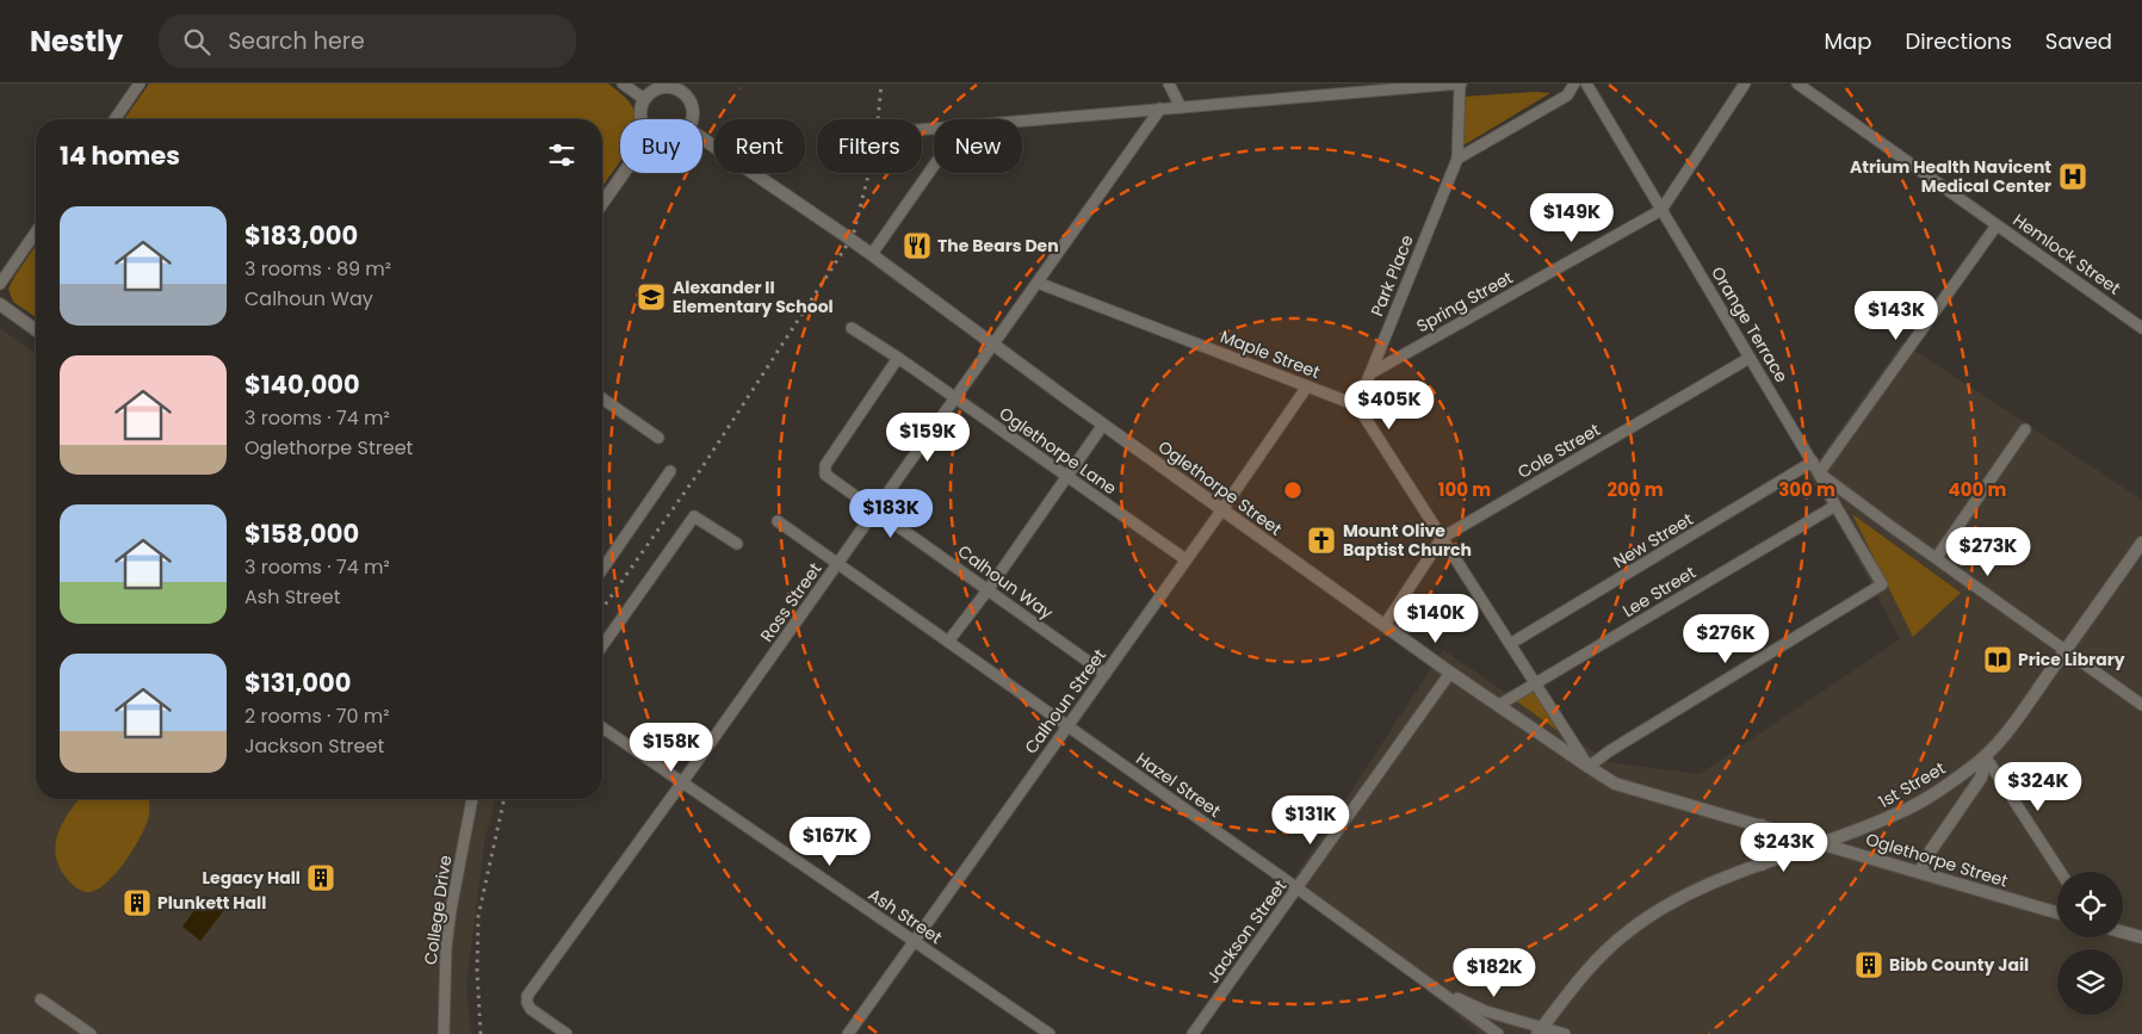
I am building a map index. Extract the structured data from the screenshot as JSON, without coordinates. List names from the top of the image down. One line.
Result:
{"streets":{"street":["Hemlock Street","Park Place","Spring Street","Orange Terrace","Maple Street","Oglethorpe Lane","Cole Street","Oglethorpe Street","New Street","Calhoun Way","Lee Street","Ross Street","Calhoun Street","Hazel Street","1st Street","College Drive","Ash Street","Jackson Street"]},"crossings":[["Park Place","Spring Street"],["Park Place","Maple Street"],["Spring Street","Orange Terrace"],["Orange Terrace","Cole Street"],["Orange Terrace","Oglethorpe Street"],["Orange Terrace","New Street"],["Orange Terrace","Lee Street"],["Maple Street","Ross Street"],["Maple Street","Calhoun Street"],["Oglethorpe Lane","Calhoun Way"],["Oglethorpe Lane","Ross Street"],["Oglethorpe Lane","Calhoun Street"],["Cole Street","Oglethorpe Street"],["Oglethorpe Street","Lee Street"],["Oglethorpe Street","Ross Street"],["Oglethorpe Street","Calhoun Street"],["Oglethorpe Street","1st Street"],["Oglethorpe Street","Jackson Street"],["Calhoun Way","Ross Street"],["Calhoun Way","Calhoun Street"],["Ross Street","Hazel Street"],["Ross Street","Ash Street"],["Calhoun Street","Hazel Street"],["Calhoun Street","Ash Street"],["Hazel Street","Jackson Street"]],"places":{"hospital":["Atrium Health Navicent Medical Center"],"restaurant":["The Bears Den"],"school or university":["Alexander II Elementary School"],"church":["Mount Olive Baptist Church"],"library":["Price Library"],"building":["Legacy Hall","Plunkett Hall","Bibb County Jail"]},"page":{"header":"Nestly","search":"Search here","nav":["Map","Directions","Saved"],"chip":["Buy","Rent","Filters","New"],"heading":"14 homes","list":[{"name":"$183,000","note":"3 rooms · 89 m² · Calhoun Way"},{"name":"$140,000","note":"3 rooms · 74 m² · Oglethorpe Street"},{"name":"$158,000","note":"3 rooms · 74 m² · Ash Street"},{"name":"$131,000","note":"2 rooms · 70 m² · Jackson Street"}],"price":["$149K","$143K","$405K","$159K","$183K","$273K","$140K","$276K","$158K","$324K","$131K","$167K","$243K","$182K"]},"rings":["100 m","200 m","300 m","400 m"]}
